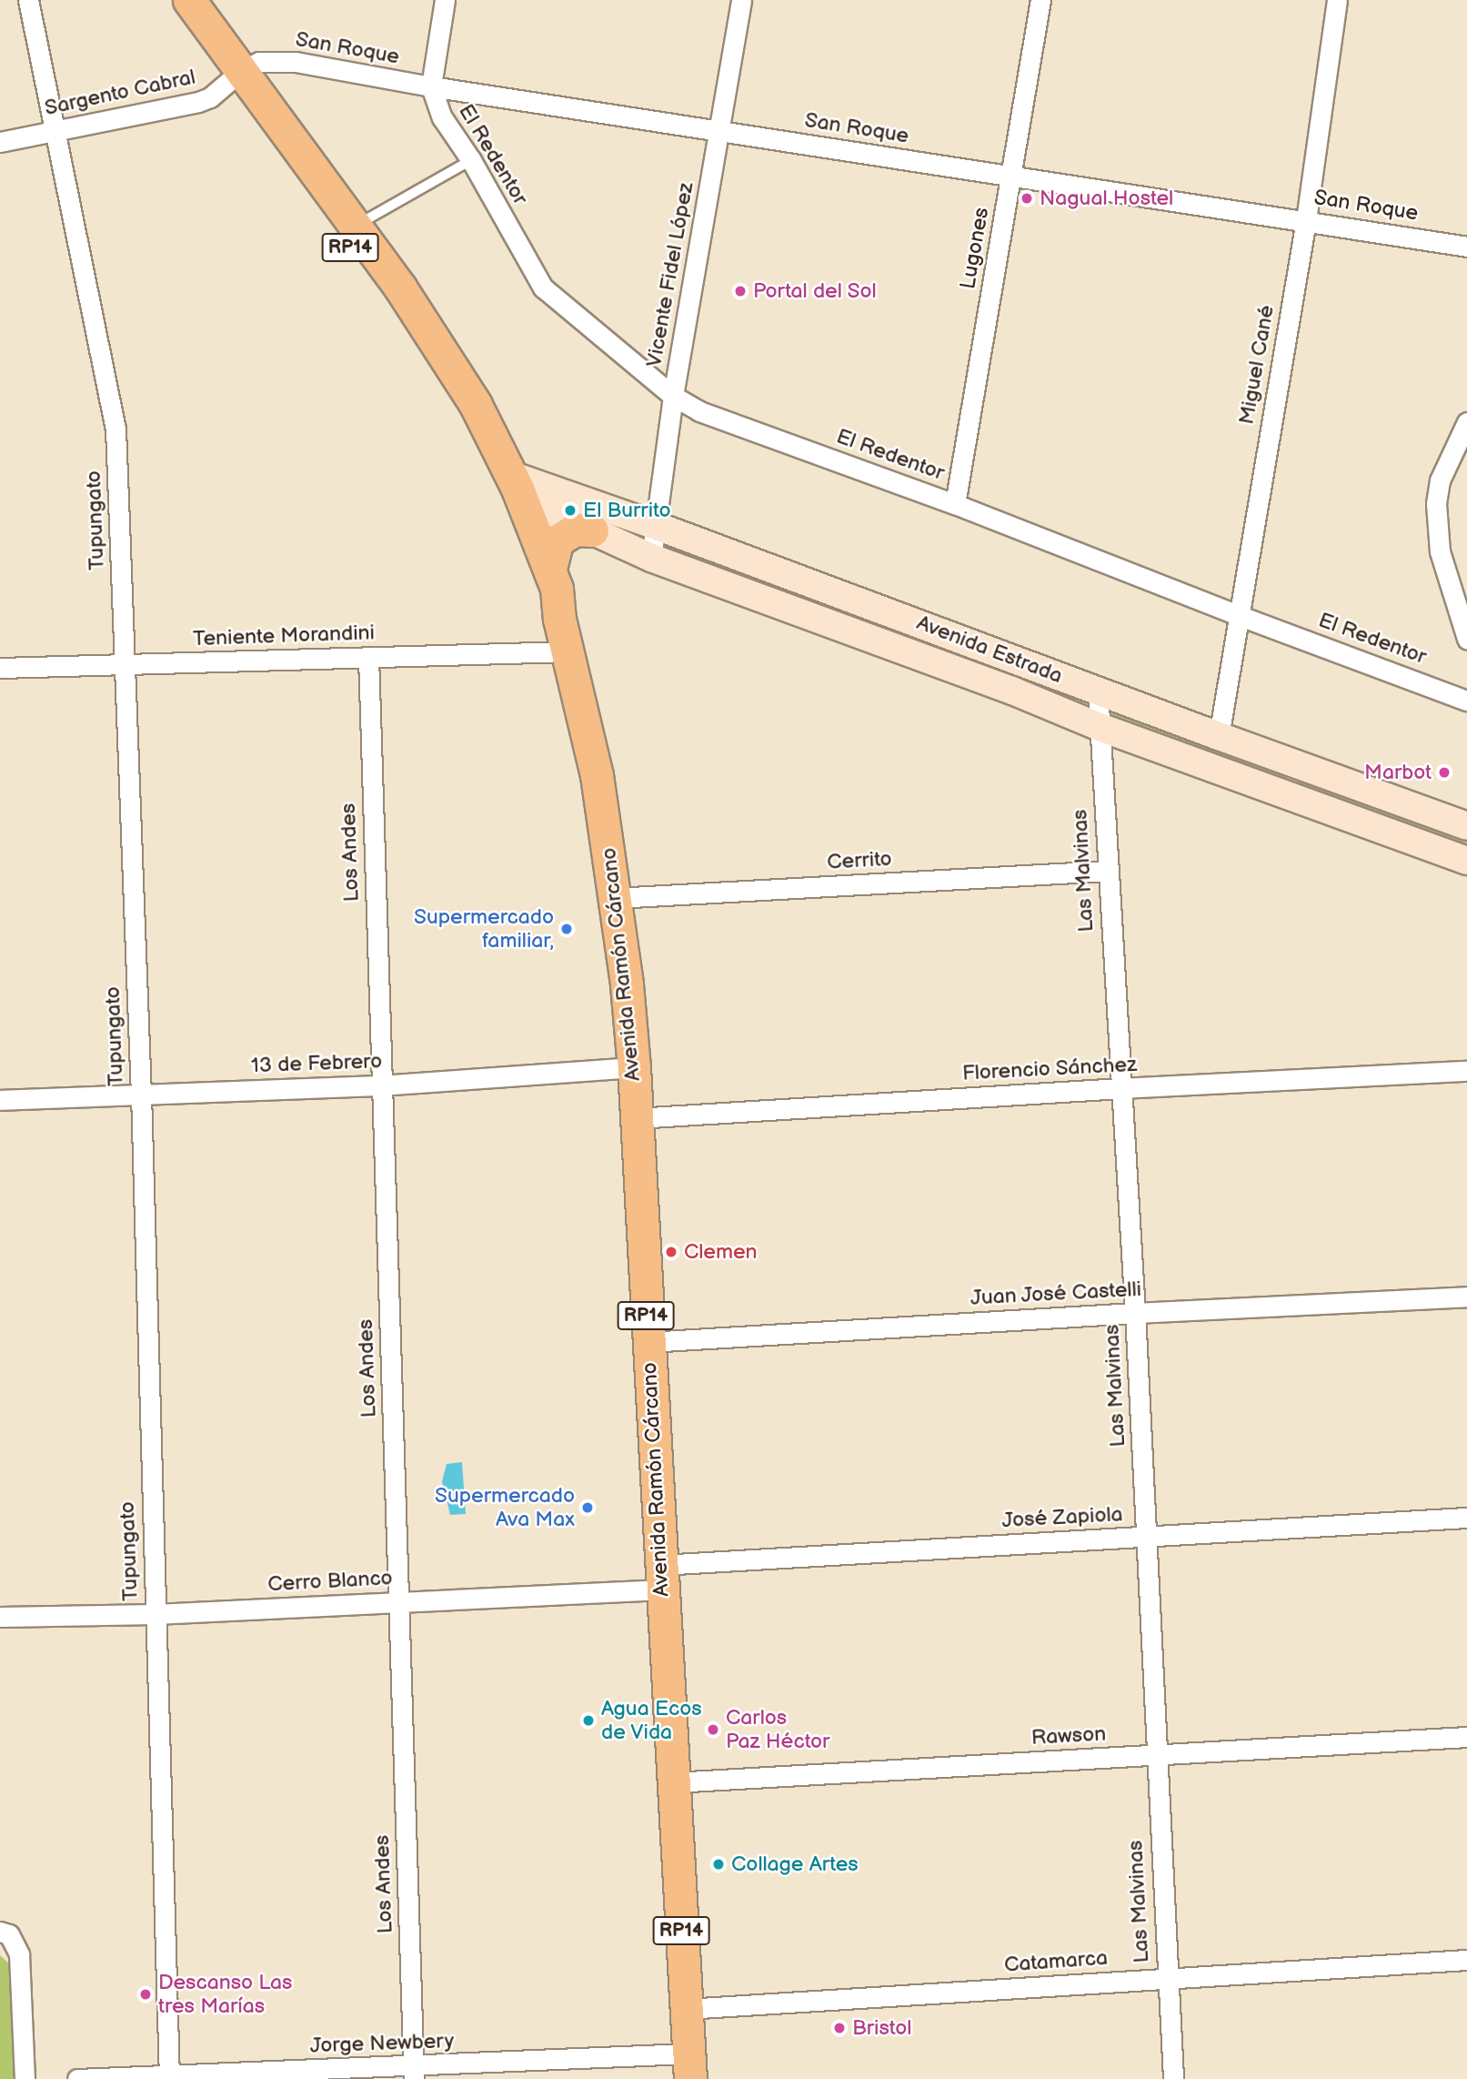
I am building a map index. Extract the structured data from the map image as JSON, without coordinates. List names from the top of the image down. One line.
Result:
{"streets":{"main road":["RP14","Avenida Estrada","Avenida Ramón Cárcano"],"street":["San Roque","Sargento Cabral","El Redentor","Lugones","Vicente Fidel López","Miguel Cané","Tupungato","Teniente Morandini","Los Andes","Cerrito","Las Malvinas","13 de Febrero","Florencio Sánchez","Juan José Castelli","José Zapiola","Cerro Blanco","Rawson","Catamarca","Jorge Newbery"]},"crossings":[["San Roque","Sargento Cabral"],["San Roque","El Redentor"],["San Roque","Lugones"],["San Roque","Vicente Fidel López"],["San Roque","Miguel Cané"],["San Roque","Avenida Ramón Cárcano"],["Sargento Cabral","Tupungato"],["Sargento Cabral","Avenida Ramón Cárcano"],["El Redentor","Lugones"],["El Redentor","Vicente Fidel López"],["El Redentor","Miguel Cané"],["Vicente Fidel López","Avenida Estrada"],["Miguel Cané","Avenida Estrada"],["Tupungato","Teniente Morandini"],["Tupungato","13 de Febrero"],["Tupungato","Cerro Blanco"],["Tupungato","Jorge Newbery"],["Teniente Morandini","Los Andes"],["Teniente Morandini","Avenida Ramón Cárcano"],["Avenida Estrada","Las Malvinas"],["Avenida Estrada","Avenida Ramón Cárcano"],["Los Andes","13 de Febrero"],["Los Andes","Cerro Blanco"],["Los Andes","Jorge Newbery"],["Cerrito","Las Malvinas"],["Cerrito","Avenida Ramón Cárcano"],["Las Malvinas","Florencio Sánchez"],["Las Malvinas","Juan José Castelli"],["Las Malvinas","José Zapiola"],["Las Malvinas","Rawson"],["Las Malvinas","Catamarca"],["Avenida Ramón Cárcano","13 de Febrero"],["Avenida Ramón Cárcano","Florencio Sánchez"],["Avenida Ramón Cárcano","Juan José Castelli"],["Avenida Ramón Cárcano","José Zapiola"],["Avenida Ramón Cárcano","Cerro Blanco"],["Avenida Ramón Cárcano","Rawson"],["Avenida Ramón Cárcano","Catamarca"],["Avenida Ramón Cárcano","Jorge Newbery"],["José Zapiola","Cerro Blanco"]],"places":["Nagual Hostel","Portal del Sol","El Burrito","Marbot","Supermercado familiar,","Clemen","Supermercado Ava Max","Agua Ecos de Vida","Carlos Paz Héctor","Collage Artes","Descanso Las tres Marías","Bristol"]}
